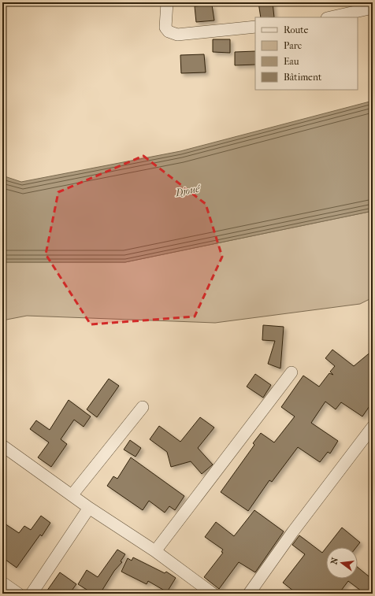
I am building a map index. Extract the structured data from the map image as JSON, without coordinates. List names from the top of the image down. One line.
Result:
{"water":["Djoué"],"legend":["Route","Parc","Eau","Bâtiment"],"north":"left"}
